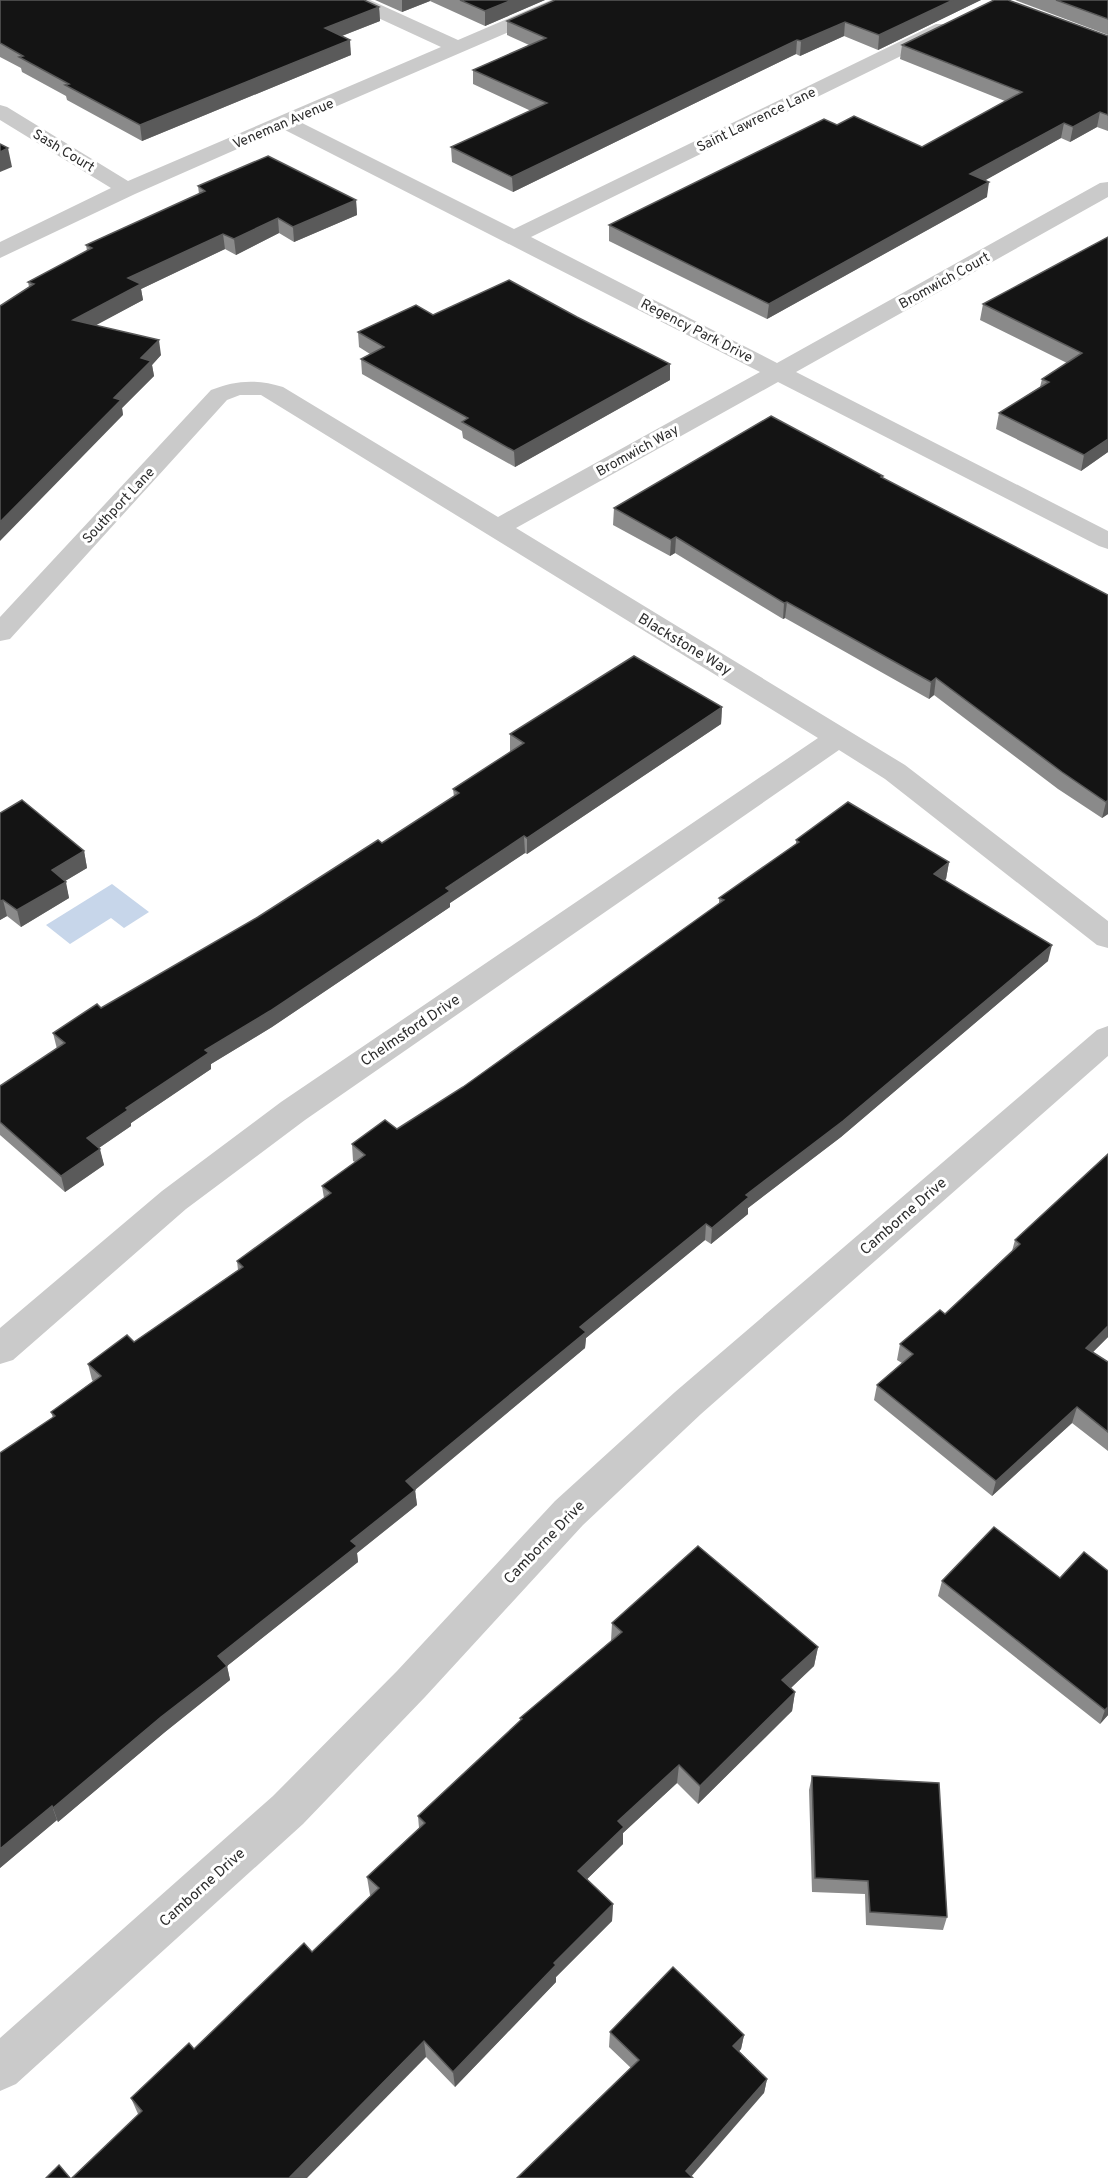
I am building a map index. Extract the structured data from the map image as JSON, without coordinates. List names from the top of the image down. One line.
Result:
{"streets":{"street":["Saint Lawrence Lane","Veneman Avenue","Sash Court","Bromwich Court","Regency Park Drive","Bromwich Way","Southport Lane","Blackstone Way","Chelmsford Drive","Camborne Drive"]},"crossings":[["Saint Lawrence Lane","Regency Park Drive"],["Veneman Avenue","Sash Court"],["Veneman Avenue","Regency Park Drive"],["Bromwich Court","Regency Park Drive"],["Bromwich Court","Bromwich Way"],["Regency Park Drive","Bromwich Way"],["Bromwich Way","Blackstone Way"],["Southport Lane","Blackstone Way"],["Blackstone Way","Chelmsford Drive"]]}
